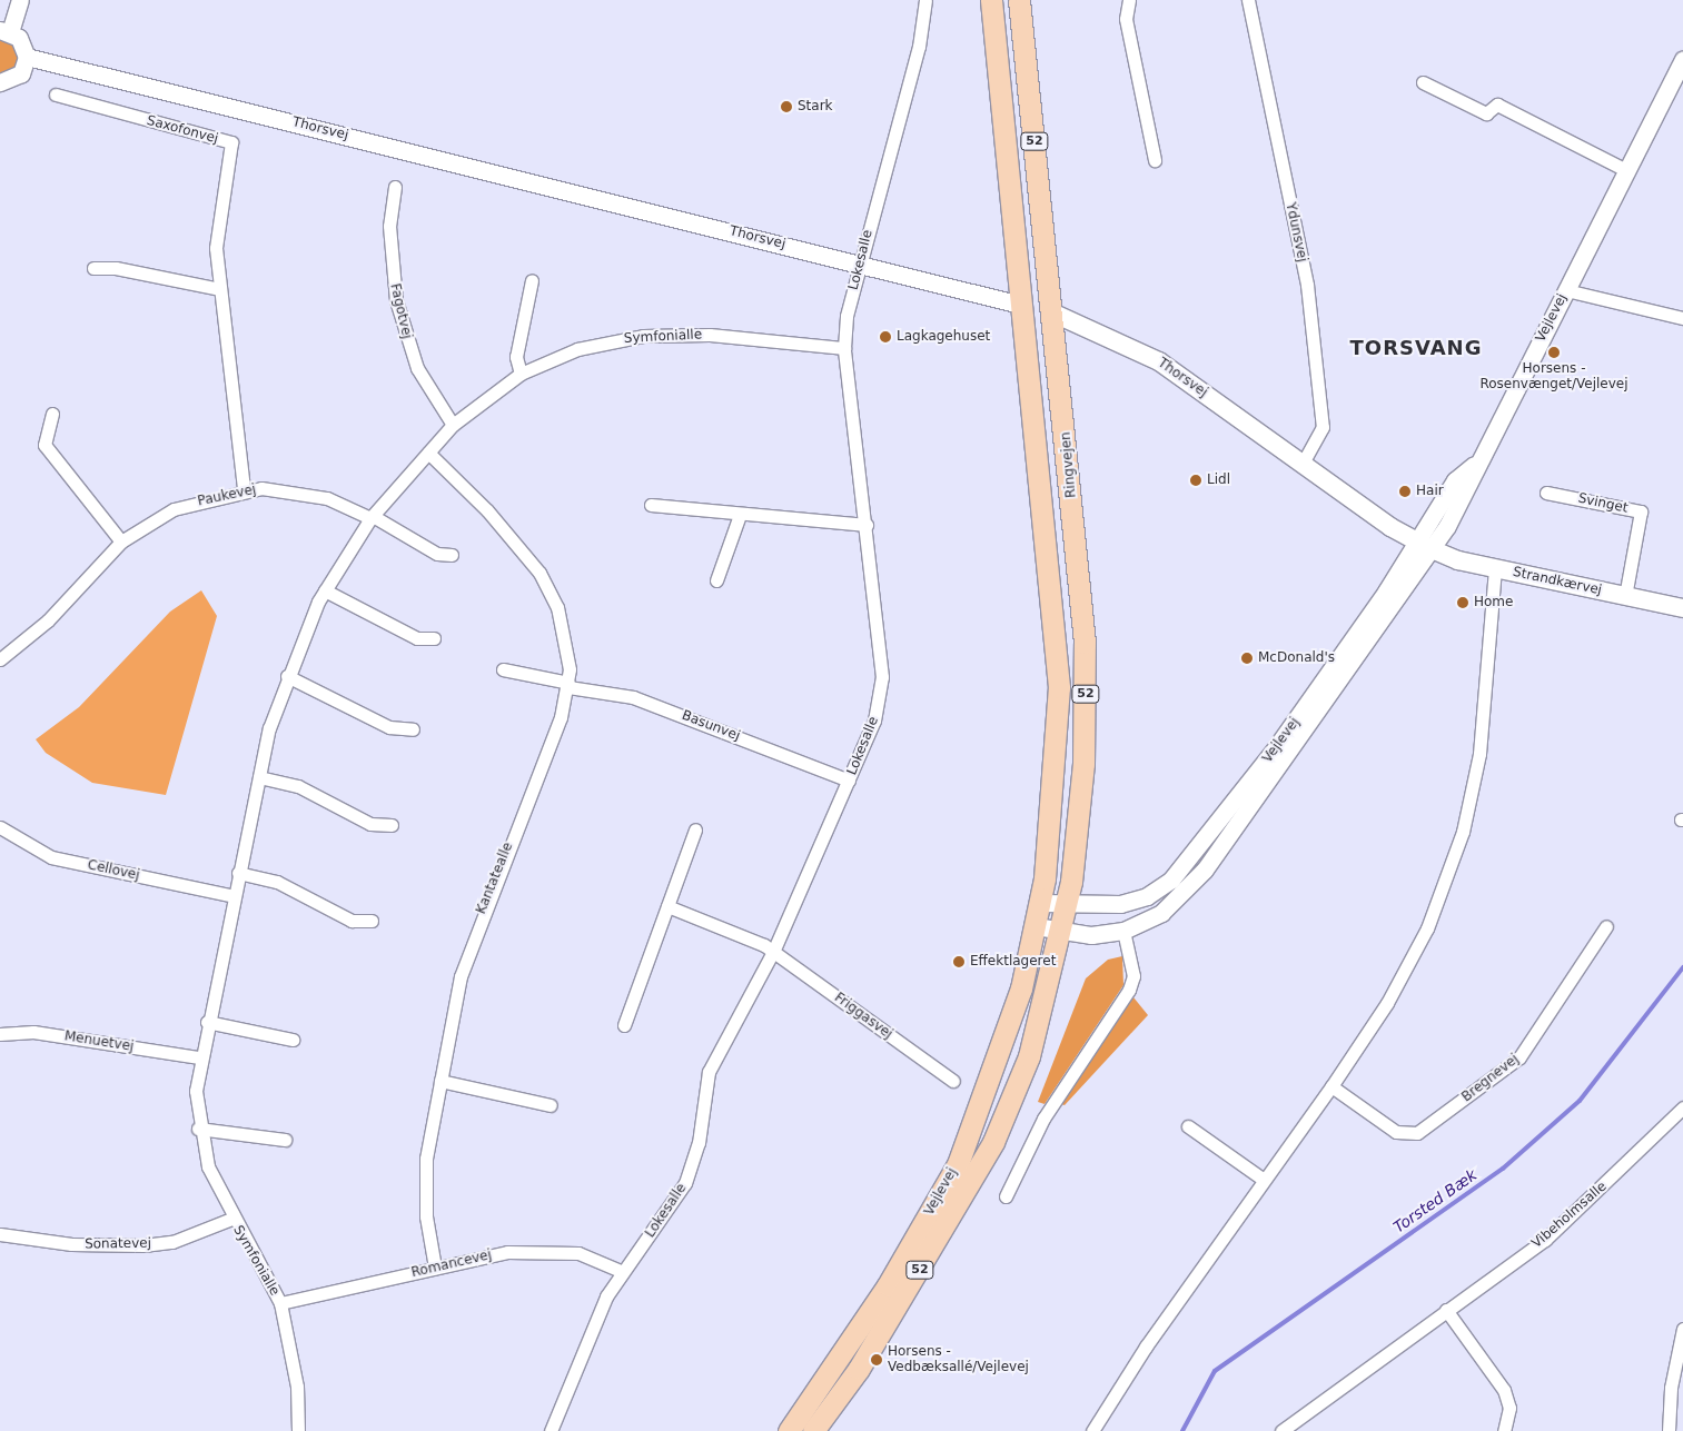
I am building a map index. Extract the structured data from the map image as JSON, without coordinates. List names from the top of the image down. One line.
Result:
{"streets":{"main road":["Thorsvej","52","Vejlevej","Ringvejen","Strandkærvej"],"street":["Saxofonvej","Ydunsvej","Lokesalle","Fagotvej","Symfonialle","Paukevej","Svinget","Basunvej","Cellovej","Kantatealle","Friggasvej","Menuetvej","Bregnevej","Vibeholmsalle","Sonatevej","Romancevej"]},"crossings":[["Thorsvej","Ydunsvej"],["Thorsvej","Lokesalle"],["Thorsvej","Vejlevej"],["Thorsvej","Ringvejen"],["Thorsvej","Strandkærvej"],["Saxofonvej","Paukevej"],["Lokesalle","Symfonialle"],["Lokesalle","Basunvej"],["Lokesalle","Friggasvej"],["Lokesalle","Romancevej"],["Fagotvej","Symfonialle"],["Vejlevej","Ringvejen"],["Vejlevej","Strandkærvej"],["Symfonialle","Paukevej"],["Symfonialle","Cellovej"],["Symfonialle","Kantatealle"],["Symfonialle","Menuetvej"],["Symfonialle","Sonatevej"],["Symfonialle","Romancevej"],["Svinget","Strandkærvej"],["Basunvej","Kantatealle"],["Kantatealle","Romancevej"]],"districts":["TORSVANG"],"water":["Torsted Bæk"],"places":["Stark","Lagkagehuset","Horsens - Rosenvænget/Vejlevej","Lidl","Hair","Home","McDonald's","Effektlageret","Horsens - Vedbæksallé/Vejlevej"]}
